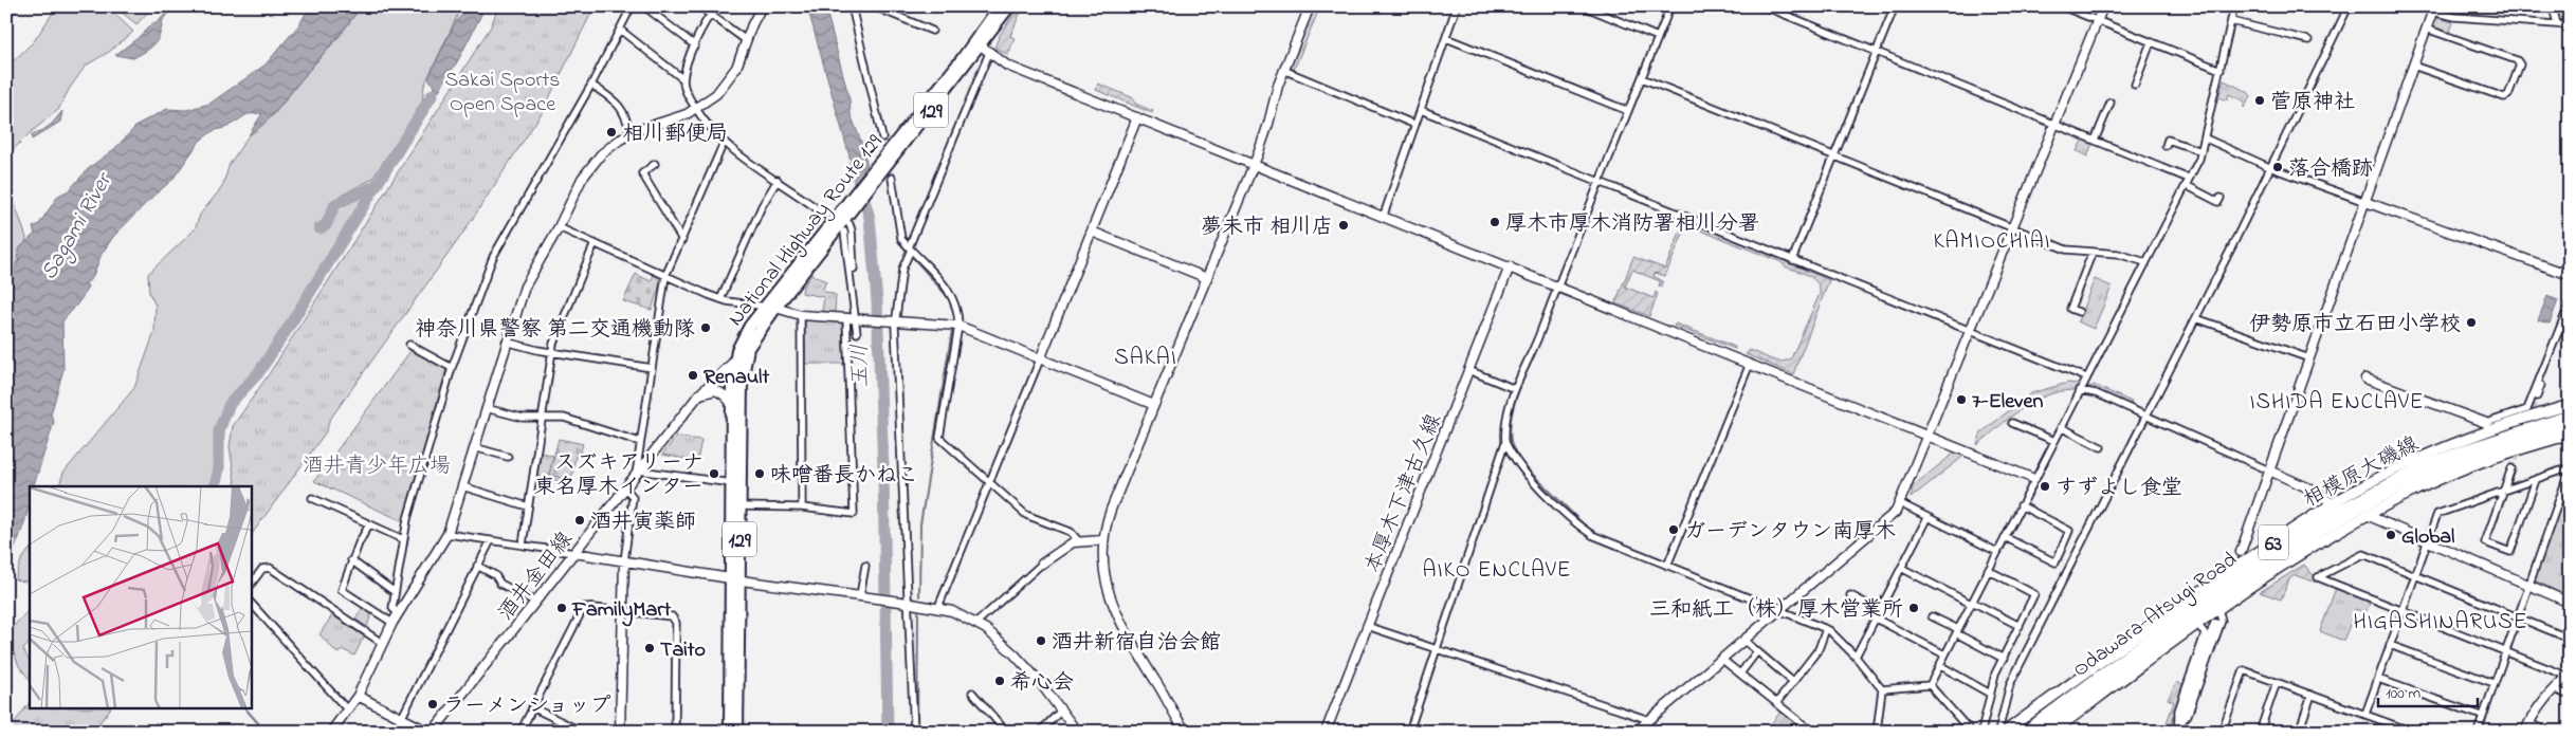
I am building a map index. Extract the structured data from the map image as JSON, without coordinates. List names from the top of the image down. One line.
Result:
{"streets":{"highway":["129","National Highway Route 129","Odawara-Atsugi Road"],"main road":["相模原大磯線","63"],"street":["本厚木下津古久線","酒井金田線"]},"crossings":[["National Highway Route 129","酒井金田線"]],"districts":["KAMIOCHIAI","SAKAI","ISHIDA ENCLAVE","AIKO ENCLAVE","HIGASHINARUSE"],"water":["Sagami River","玉川"],"parks":["Sakai Sports Open Space","酒井青少年広場"],"places":["菅原神社","相川郵便局","落合橋跡","厚木市厚木消防署相川分署","夢未市 相川店","伊勢原市立石田小学校","神奈川県警察 第二交通機動隊","Renault","7-Eleven","スズキアリーナ 東名厚木インター","味噌番長かねこ","すずよし食堂","酒井寅薬師","ガーデンタウン南厚木","Global","FamilyMart","三和紙工（株）厚木営業所","酒井新宿自治会館","Taito","希心会","ラーメンショップ"],"scale_bar":"100 m"}
